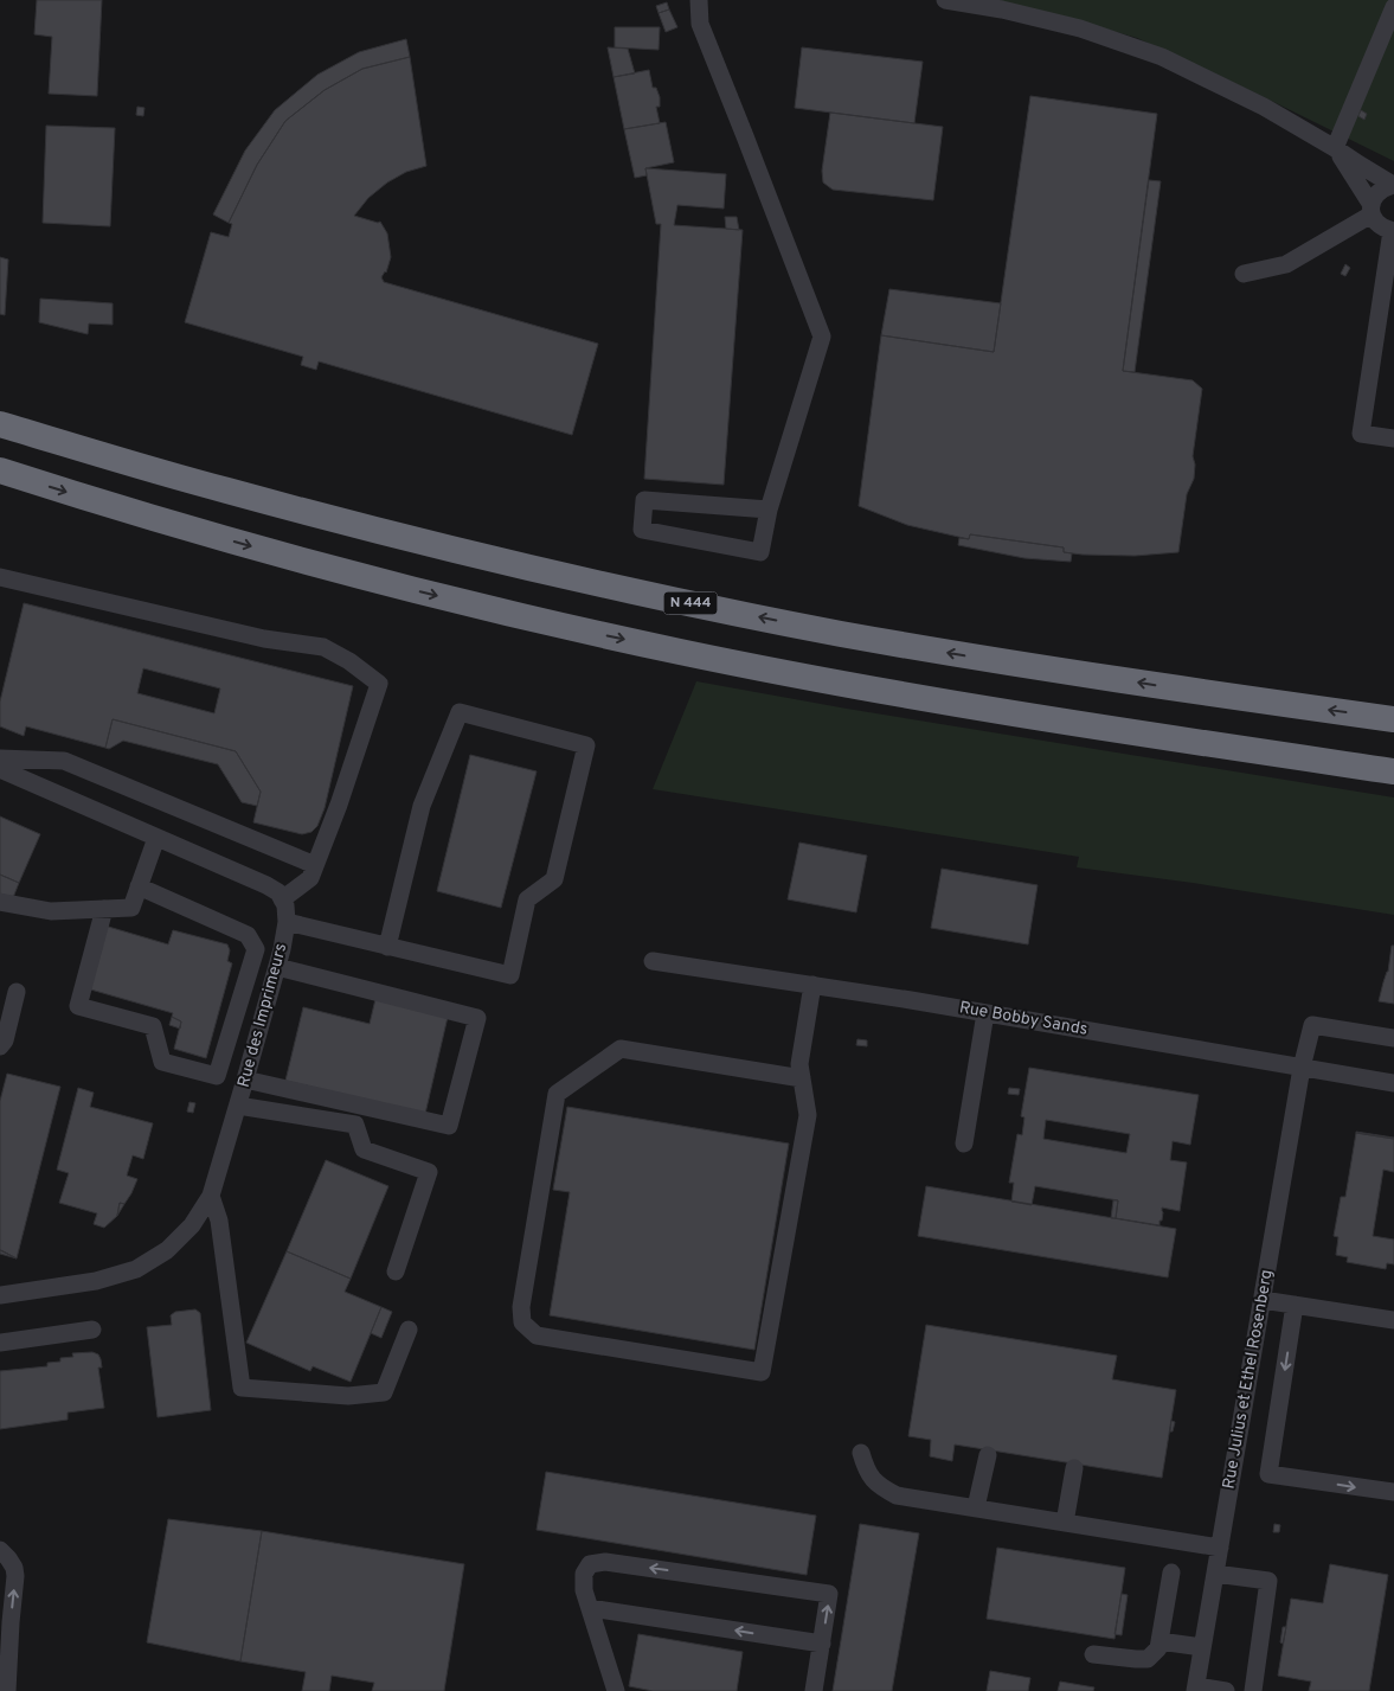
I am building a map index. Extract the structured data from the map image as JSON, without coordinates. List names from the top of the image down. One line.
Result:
{"streets":{"highway":["N 444"],"street":["Rue des Imprimeurs","Rue Bobby Sands","Rue Julius et Ethel Rosenberg"]},"crossings":[["Rue Bobby Sands","Rue Julius et Ethel Rosenberg"]]}
